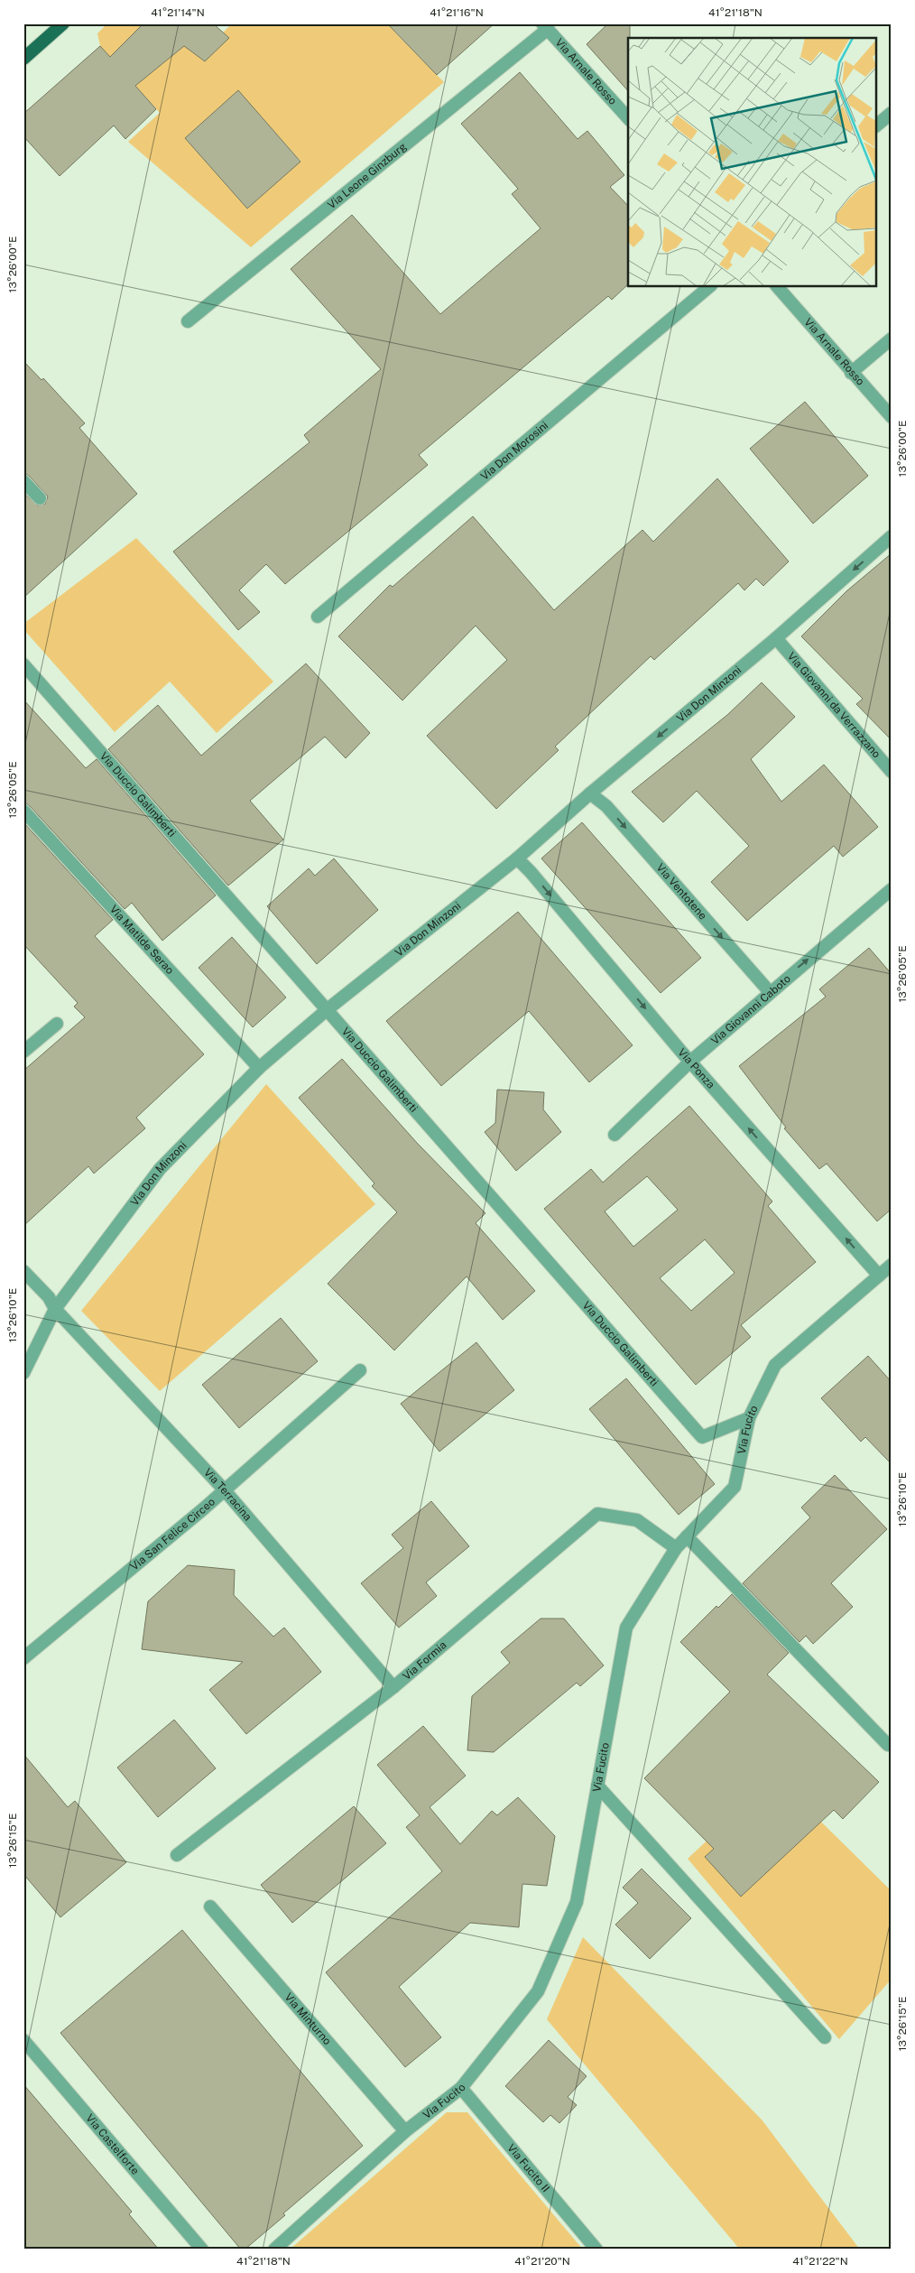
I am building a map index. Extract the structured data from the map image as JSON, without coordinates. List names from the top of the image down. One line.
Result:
{"streets":{"street":["Via Arnale Rosso","Via Leone Ginzburg","Via Don Morosini","Via Don Minzoni","Via Giovanni da Verrazzano","Via Duccio Galimberti","Via Ventotene","Via Matilde Serao","Via Giovanni Caboto","Via Ponza","Via Fucito","Via Terracina","Via San Felice Circeo","Via Formia","Via Minturno","Via Castelforte","Via Fucito II"]},"crossings":[["Via Arnale Rosso","Via Leone Ginzburg"],["Via Don Minzoni","Via Giovanni da Verrazzano"],["Via Don Minzoni","Via Duccio Galimberti"],["Via Don Minzoni","Via Ventotene"],["Via Don Minzoni","Via Matilde Serao"],["Via Don Minzoni","Via Ponza"],["Via Don Minzoni","Via Terracina"],["Via Duccio Galimberti","Via Fucito"],["Via Ventotene","Via Giovanni Caboto"],["Via Giovanni Caboto","Via Ponza"],["Via Ponza","Via Fucito"],["Via Fucito","Via Formia"],["Via Fucito","Via Minturno"],["Via Fucito","Via Fucito II"],["Via Terracina","Via San Felice Circeo"],["Via Terracina","Via Formia"]],"one_way":["Via Ventotene","Via Giovanni Caboto"],"coordinates":["41°21'14\"N","41°21'16\"N","41°21'18\"N","13°26'00\"E","13°26'05\"E","13°26'10\"E","13°26'15\"E","41°21'20\"N","41°21'22\"N"]}
